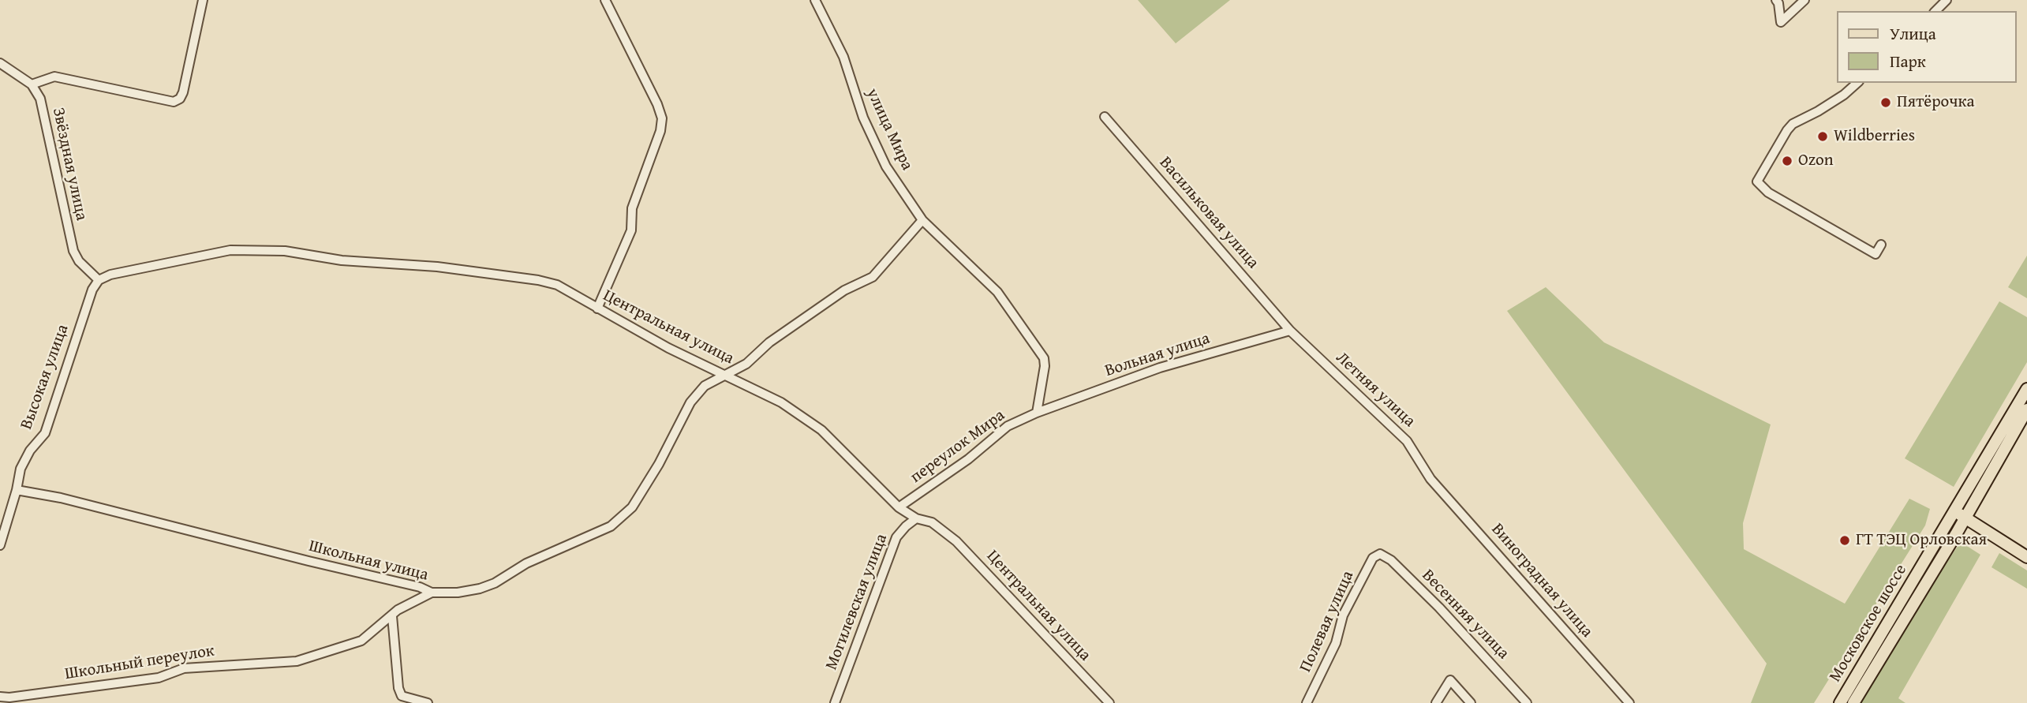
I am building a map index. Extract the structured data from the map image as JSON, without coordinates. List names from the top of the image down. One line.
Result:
{"streets":{"main road":["Московское шоссе"],"street":["улица Мира","Звёздная улица","Васильковая улица","Центральная улица","Вольная улица","Высокая улица","Летняя улица","переулок Мира","Школьная улица","Виноградная улица","Могилевская улица","Весенняя улица","Полевая улица","Школьный переулок"]},"crossings":[["улица Мира","Вольная улица"],["улица Мира","переулок Мира"],["улица Мира","Школьная улица"],["Звёздная улица","Центральная улица"],["Звёздная улица","Высокая улица"],["Васильковая улица","Вольная улица"],["Васильковая улица","Летняя улица"],["Центральная улица","Высокая улица"],["Центральная улица","переулок Мира"],["Центральная улица","Школьная улица"],["Центральная улица","Могилевская улица"],["Вольная улица","Летняя улица"],["Вольная улица","переулок Мира"],["Высокая улица","Школьная улица"],["Летняя улица","Виноградная улица"],["Школьная улица","Школьный переулок"],["Весенняя улица","Полевая улица"]],"places":["Пятёрочка","Wildberries","Ozon","ГТ ТЭЦ Орловская"],"legend":["Улица","Парк"]}
